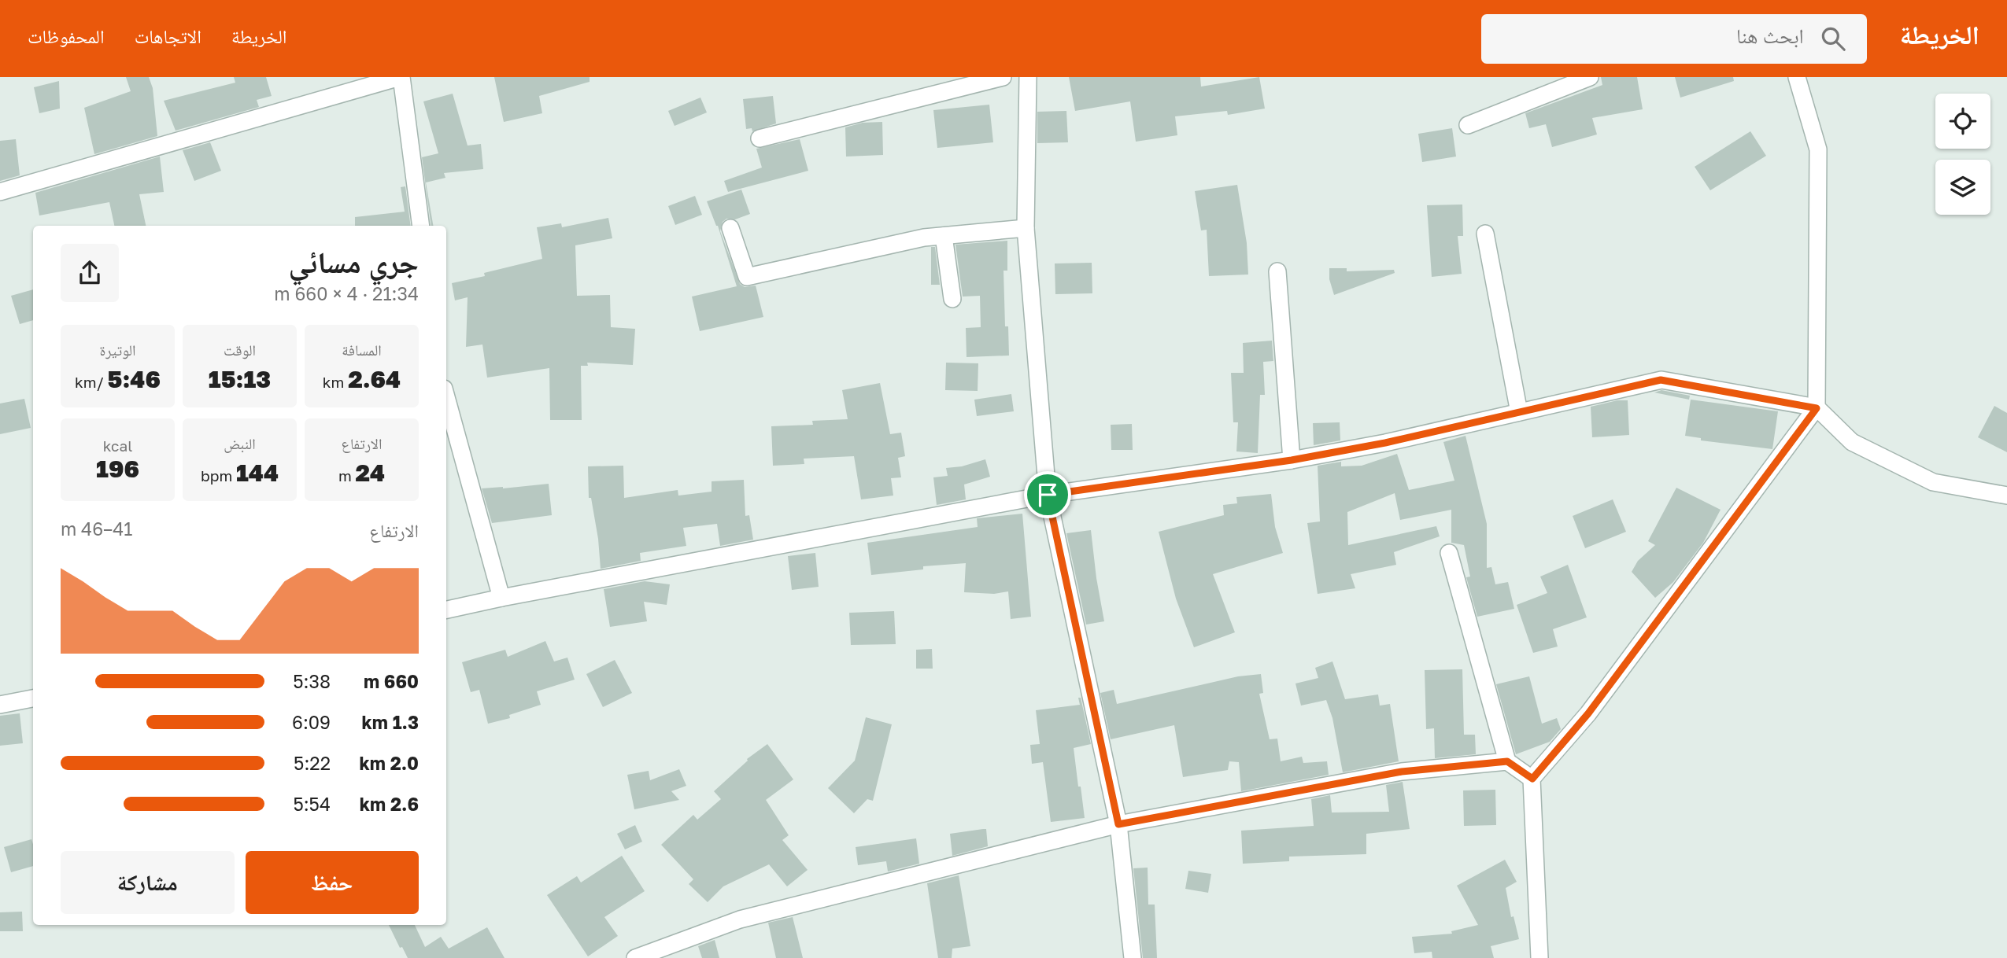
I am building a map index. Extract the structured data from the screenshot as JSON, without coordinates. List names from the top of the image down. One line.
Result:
{"page":{"header":"الخريطة","search":"ابحث هنا","nav":["الخريطة","الاتجاهات","المحفوظات"],"heading":["جري مسائي","21:34 · 4 × 660 m"],"stats":[["المسافة","2.64 km"],["الوقت","15:13"],["الوتيرة","5:46 /km"],["الارتفاع","24 m"],["النبض","144 bpm"],["kcal","196"]],"chart":["الارتفاع","41–46 m"],"list":[{"name":"660 m","note":"5:38"},{"name":"1.3 km","note":"6:09"},{"name":"2.0 km","note":"5:22"},{"name":"2.6 km","note":"5:54"}],"buttons":["حفظ","مشاركة"]}}
